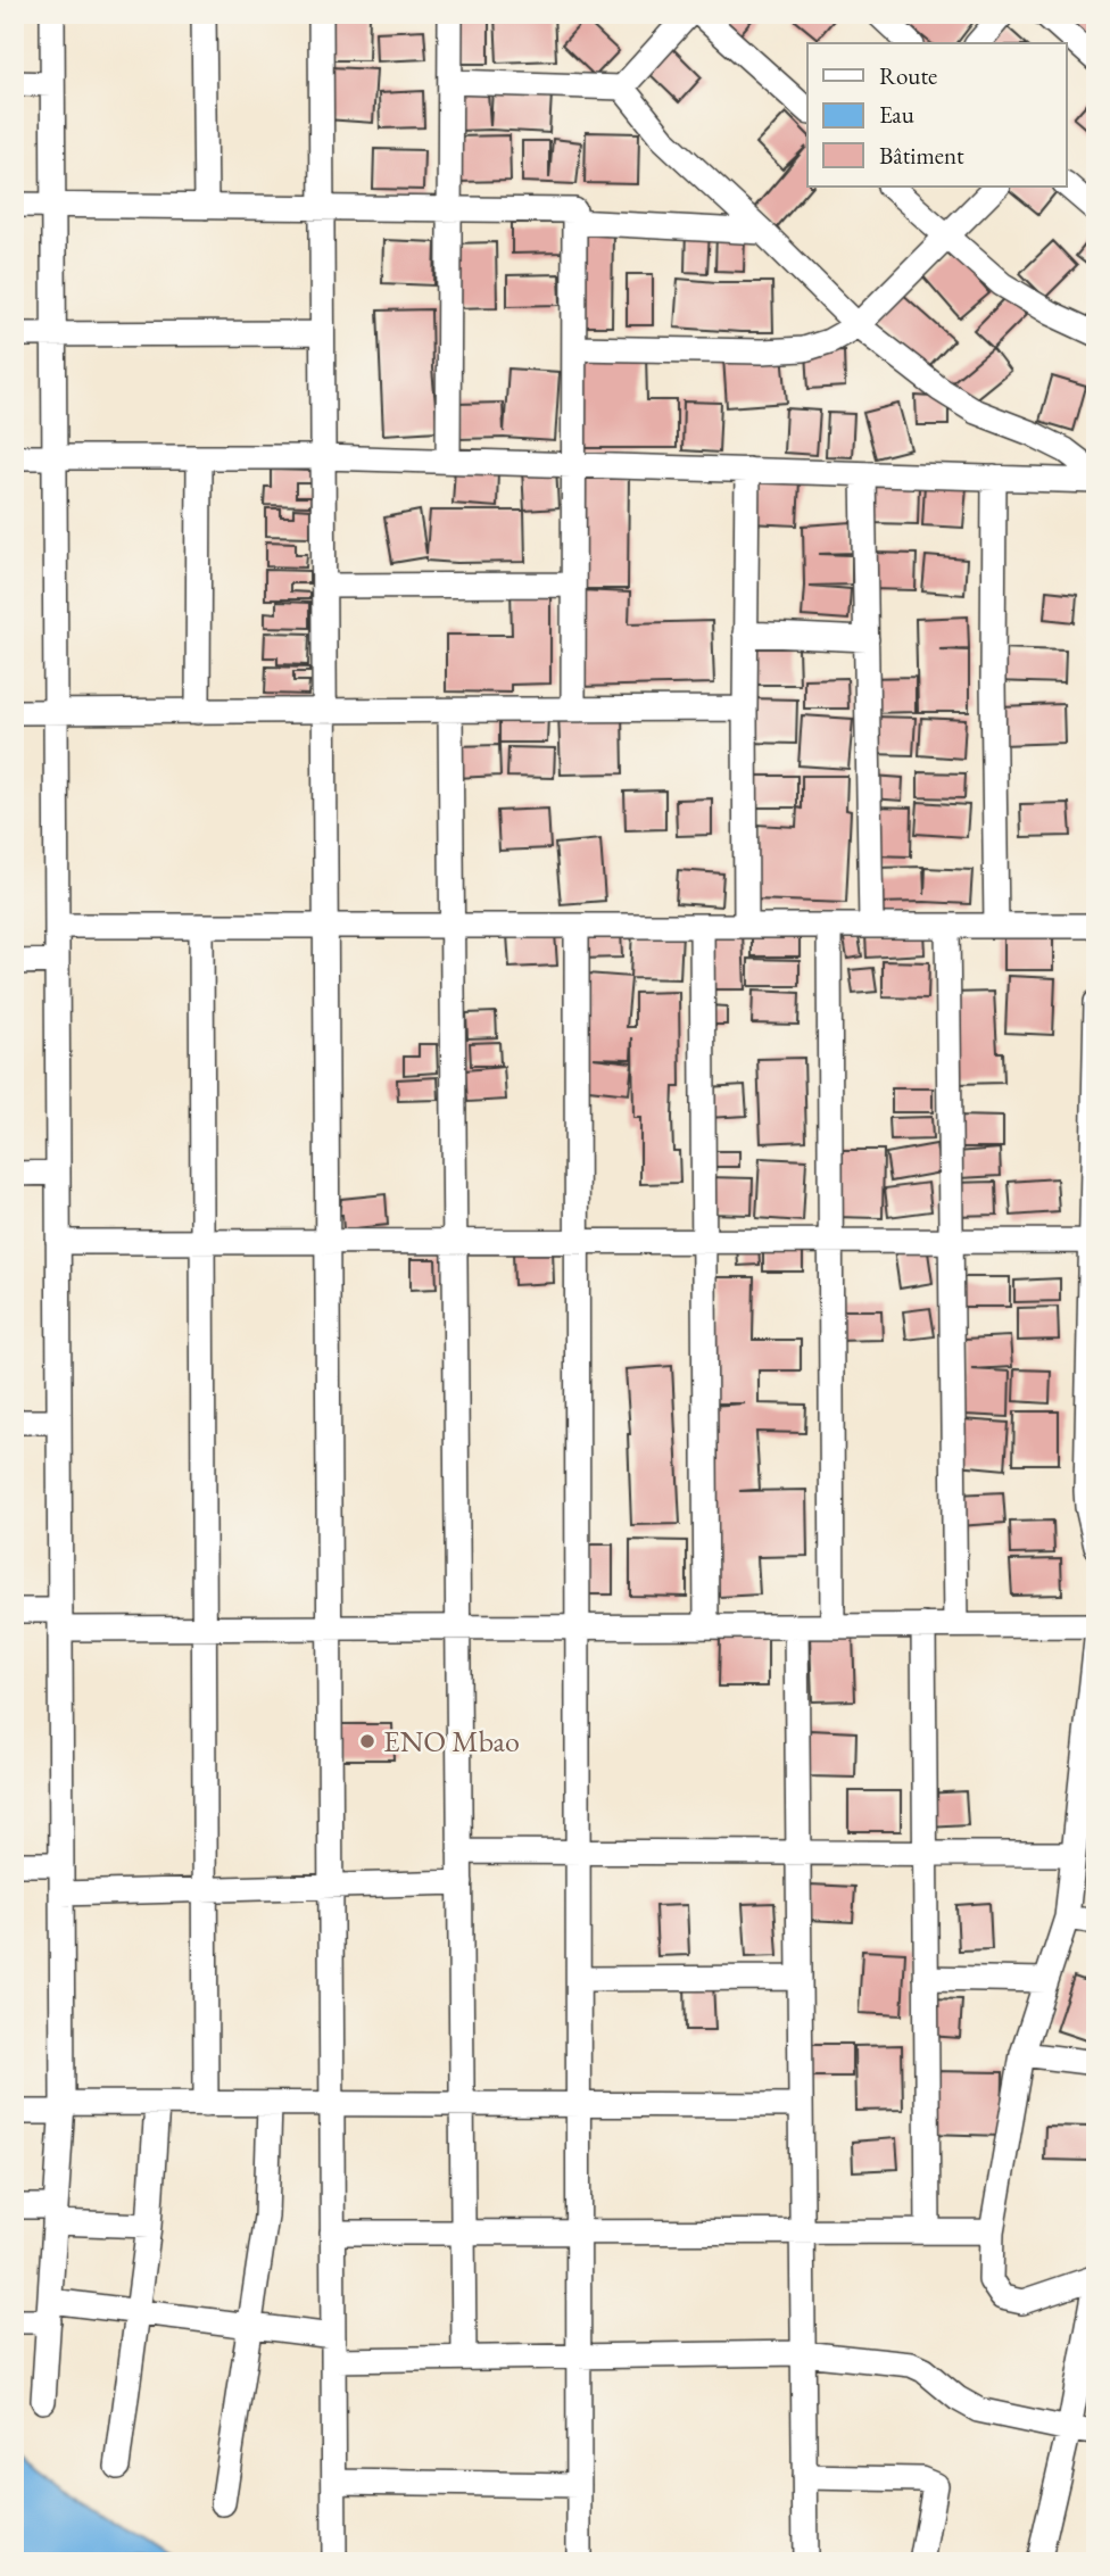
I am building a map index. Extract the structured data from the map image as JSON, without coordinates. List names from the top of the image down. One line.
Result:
{"places":["ENO Mbao"],"legend":["Route","Eau","Bâtiment"]}
